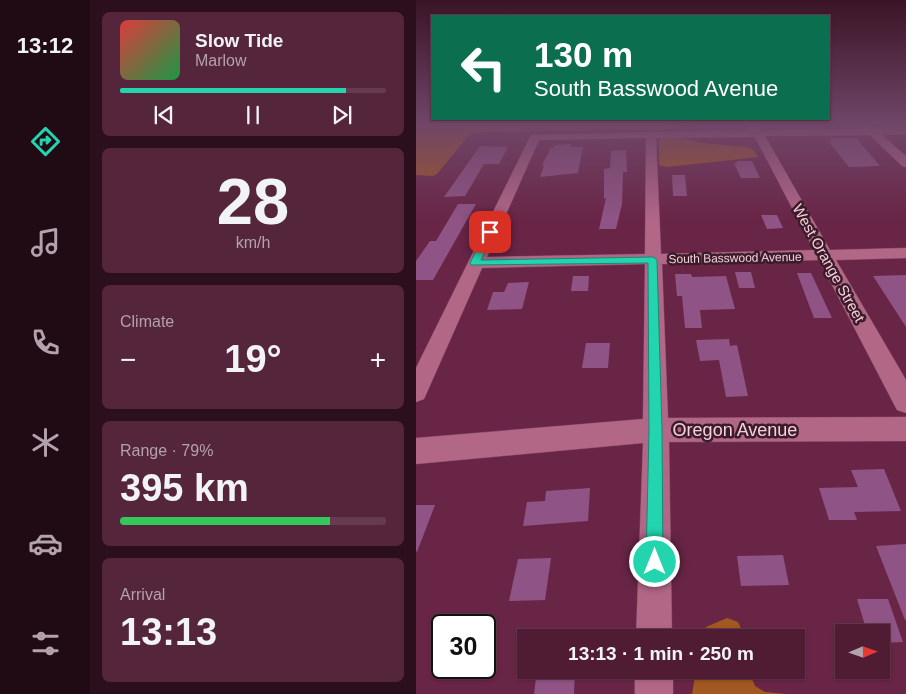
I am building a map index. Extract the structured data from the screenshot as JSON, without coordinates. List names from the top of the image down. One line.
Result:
{"streets":{"street":["South Basswood Avenue","West Orange Street","Oregon Avenue"]},"crossings":[["South Basswood Avenue","West Orange Street"]],"north":"right","page":{"tabs":"13:12","turn":["130 m","South Basswood Avenue"],"song":["Slow Tide","Marlow"],"tile":[["28","km/h"],"Climate",["Range · 79%","395 km"],["Arrival","13:13"]],"heat":["−","19°","+"],"limit":"30","trip":"13:13 · 1 min · 250 m"}}
